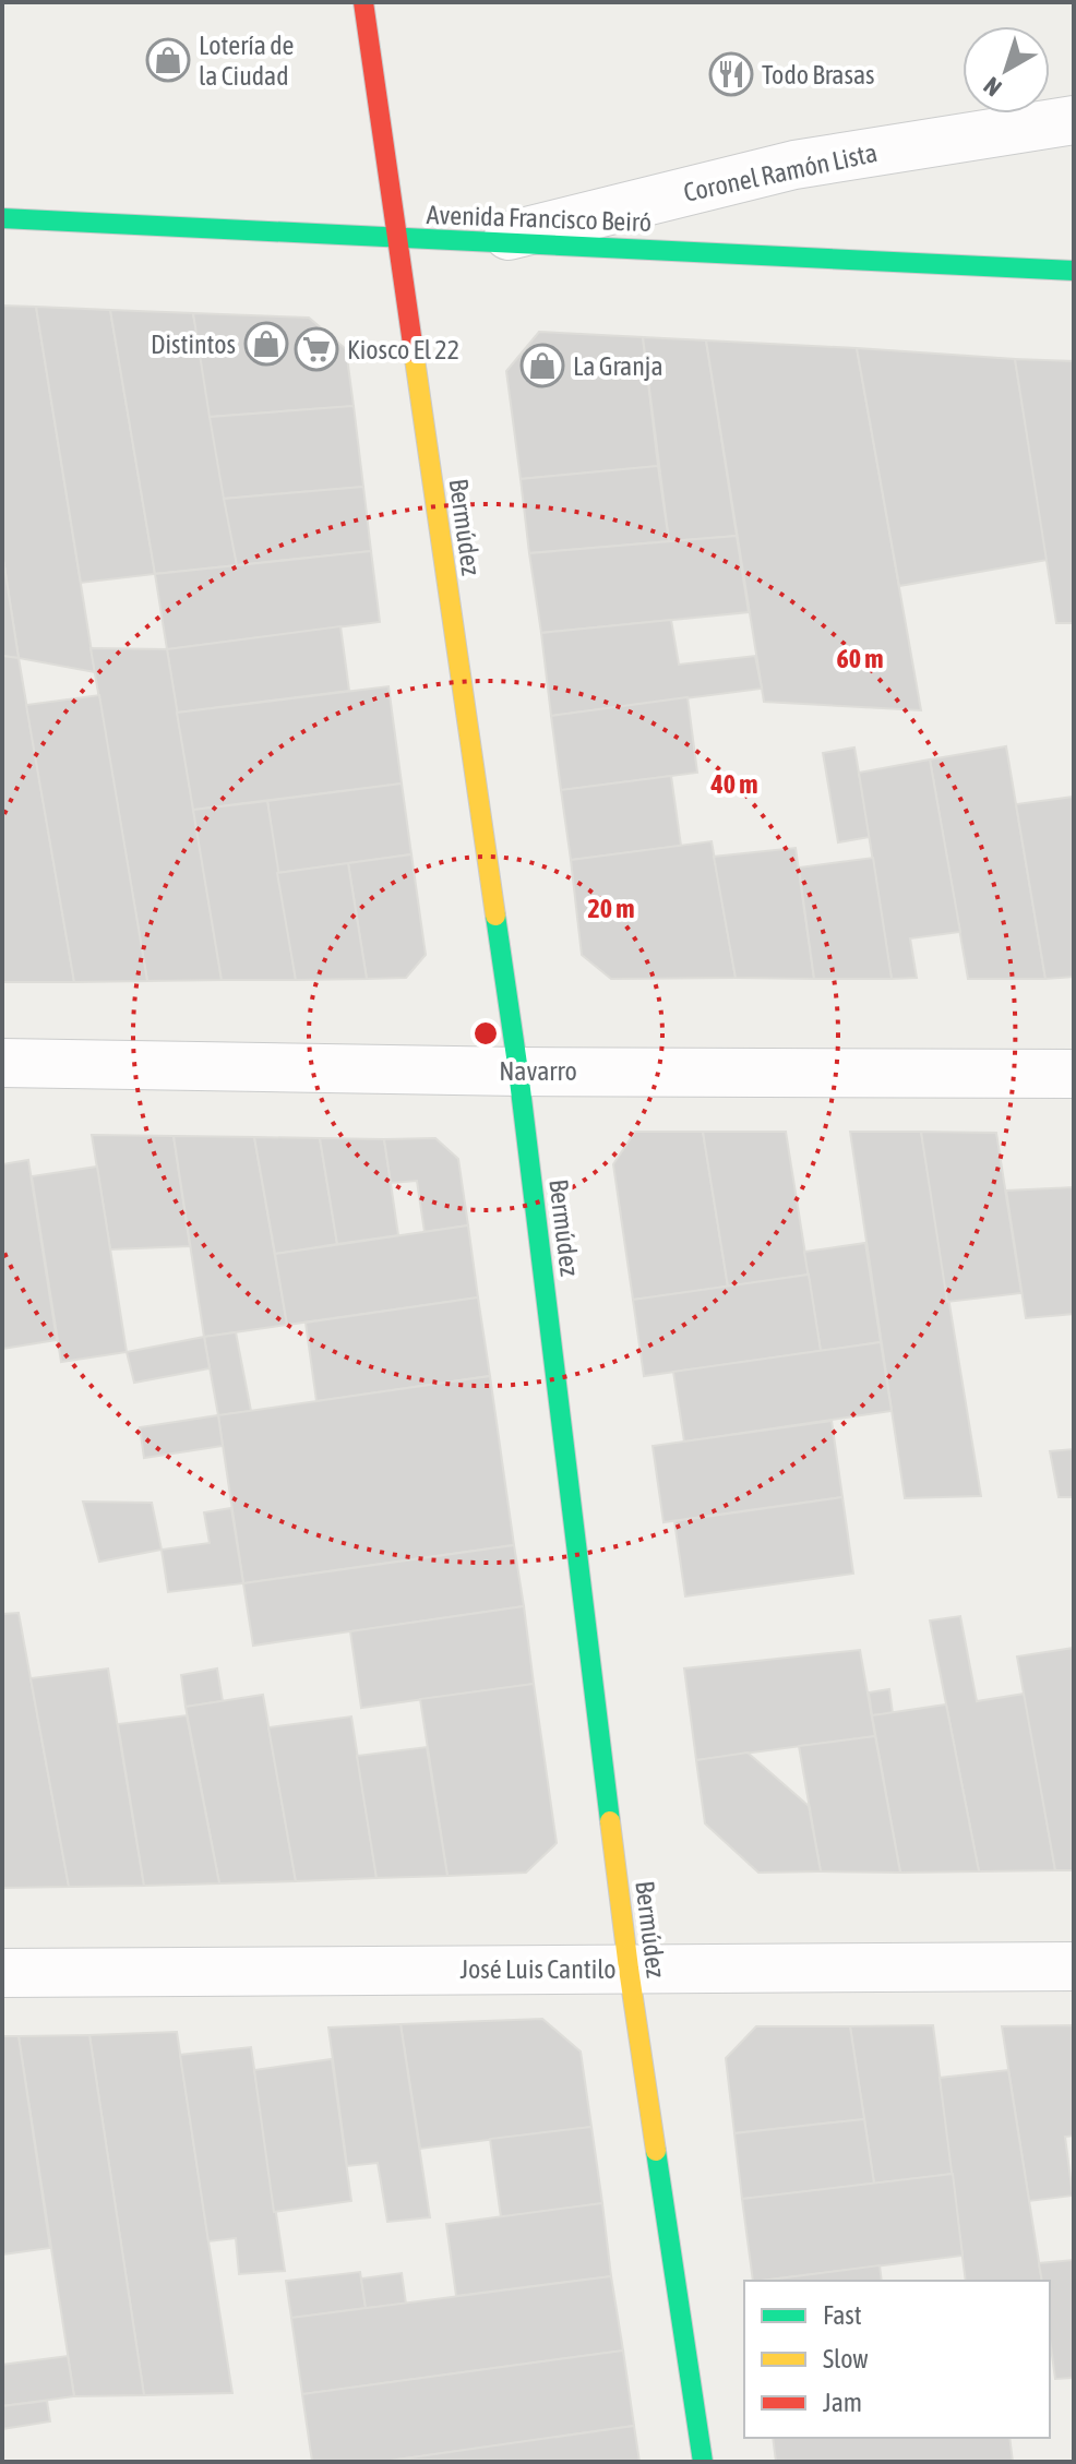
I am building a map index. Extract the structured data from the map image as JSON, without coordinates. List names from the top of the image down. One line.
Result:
{"streets":{"street":["Coronel Ramón Lista","Avenida Francisco Beiró","Bermúdez","Navarro","José Luis Cantilo"]},"crossings":[["Coronel Ramón Lista","Avenida Francisco Beiró"],["Avenida Francisco Beiró","Bermúdez"],["Bermúdez","Navarro"],["Bermúdez","José Luis Cantilo"]],"places":{"shop":["Lotería de la Ciudad","Distintos","La Granja"],"restaurant":["Todo Brasas"],"supermarket":["Kiosco El 22"]},"legend":["Fast","Slow","Jam"],"north":"bottom left","rings":["60 m","40 m","20 m"]}
